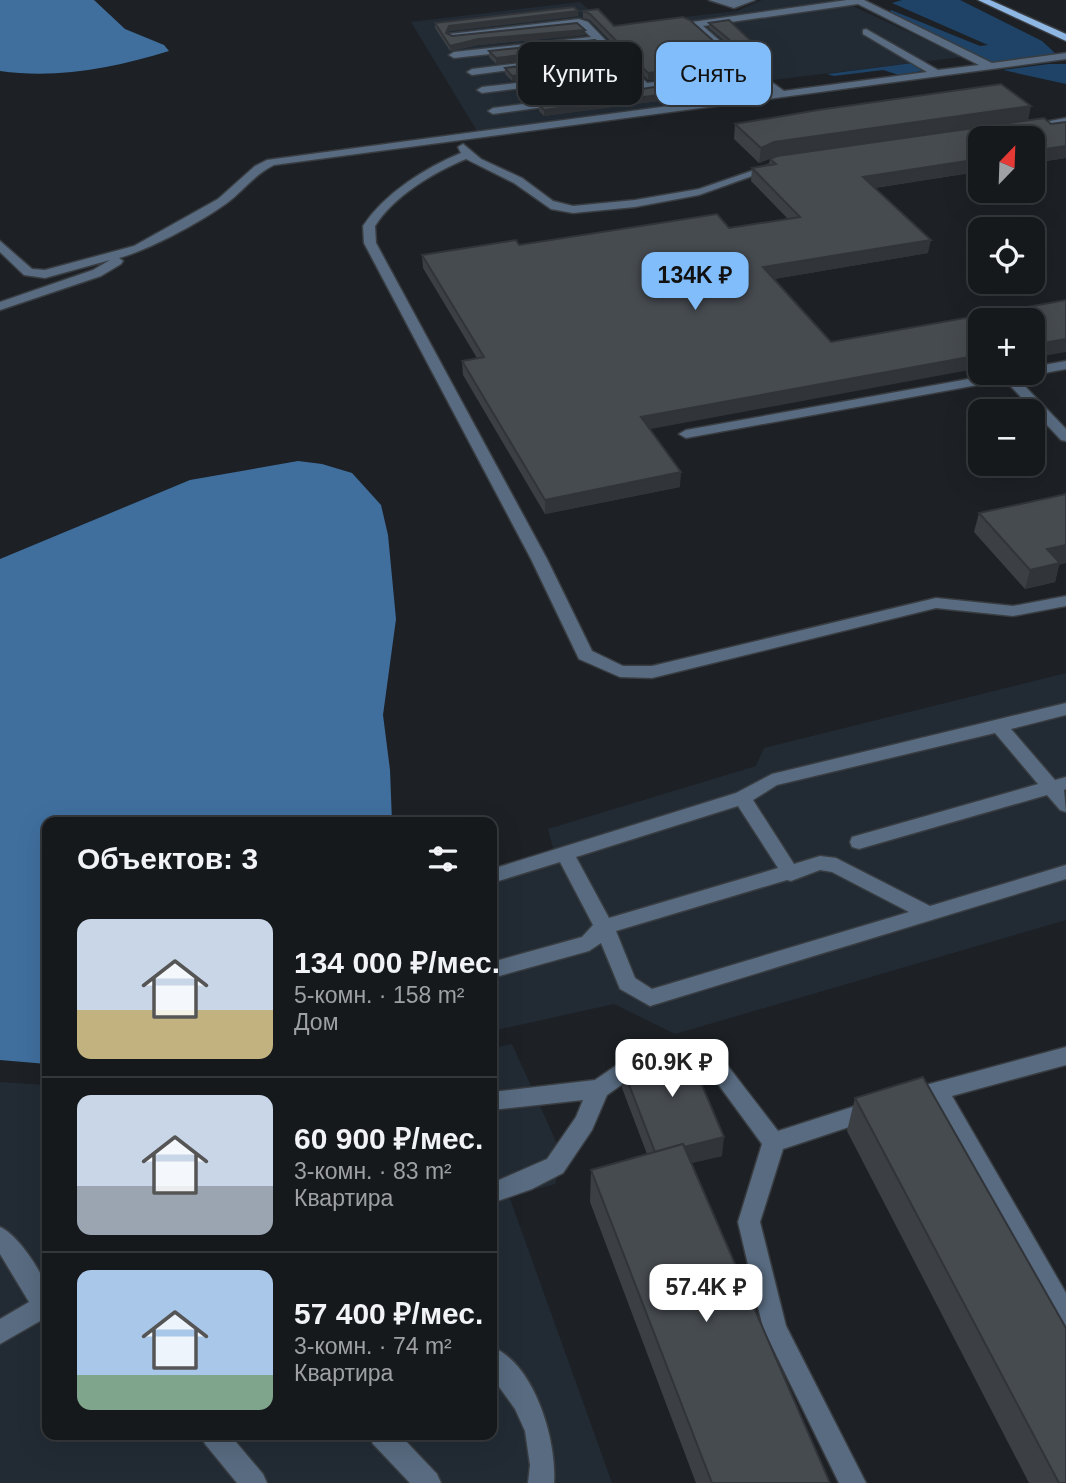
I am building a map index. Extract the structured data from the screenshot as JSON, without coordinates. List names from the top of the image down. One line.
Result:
{"north":"top right","page":{"chip":["Купить","Снять"],"map_buttons":["+","−"],"price":["134K ₽","60.9K ₽","57.4K ₽"],"heading":"Объектов: 3","list":[{"name":"134 000 ₽/мес.","note":"5-комн. · 158 m² · Дом"},{"name":"60 900 ₽/мес.","note":"3-комн. · 83 m² · Квартира"},{"name":"57 400 ₽/мес.","note":"3-комн. · 74 m² · Квартира"}]}}
